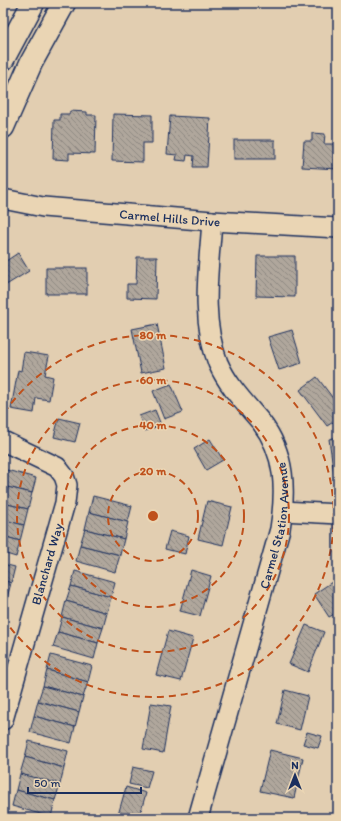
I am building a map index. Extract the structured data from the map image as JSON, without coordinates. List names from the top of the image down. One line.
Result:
{"streets":{"street":["Carmel Hills Drive","Carmel Station Avenue","Blanchard Way"]},"crossings":[["Carmel Hills Drive","Carmel Station Avenue"]],"scale_bar":"50 m","north":"top","rings":["80 m","60 m","40 m","20 m"]}
